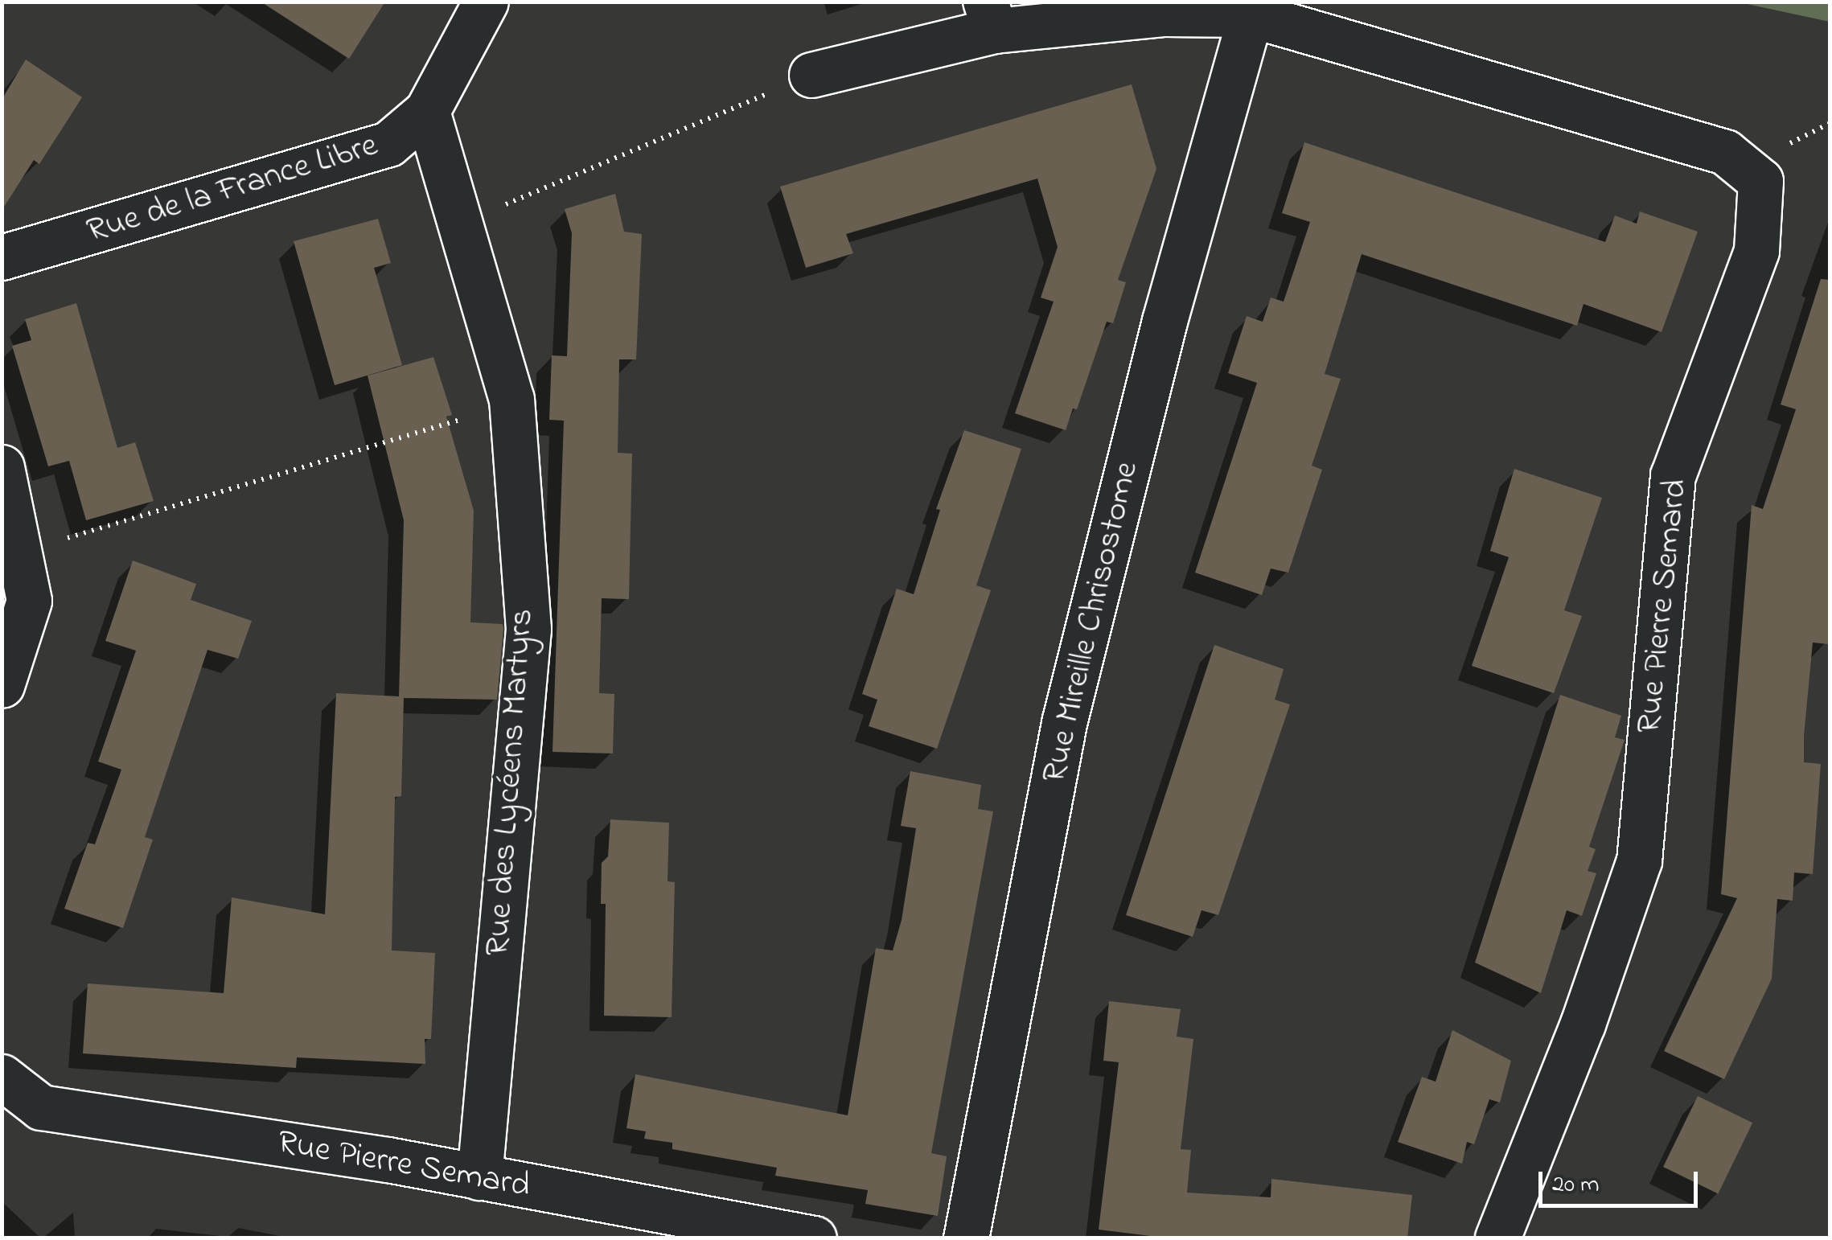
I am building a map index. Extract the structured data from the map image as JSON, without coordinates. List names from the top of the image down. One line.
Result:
{"streets":{"street":["Rue de la France Libre","Rue Pierre Semard","Rue Mireille Chrisostome","Rue des Lycéens Martyrs"]},"crossings":[["Rue de la France Libre","Rue des Lycéens Martyrs"],["Rue Pierre Semard","Rue Mireille Chrisostome"],["Rue Pierre Semard","Rue des Lycéens Martyrs"]],"scale_bar":"20 m"}
